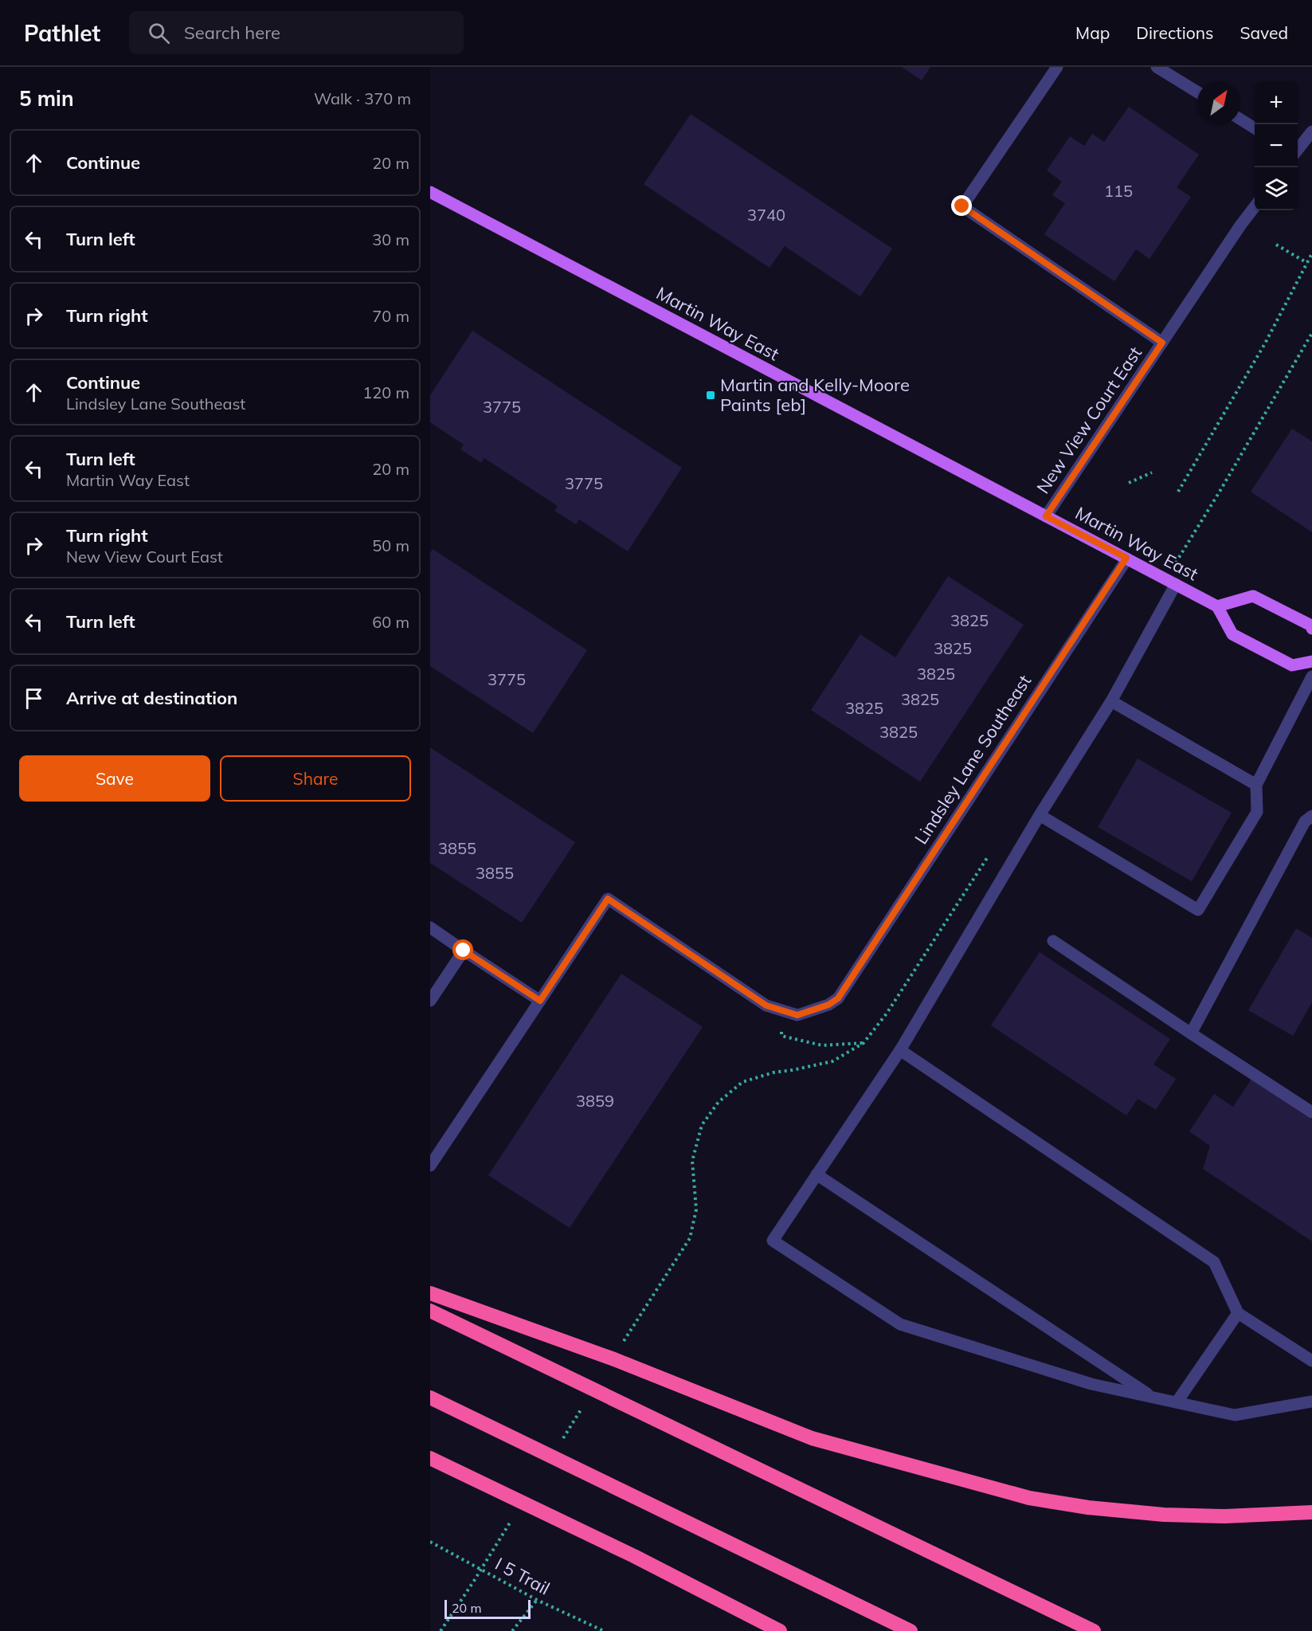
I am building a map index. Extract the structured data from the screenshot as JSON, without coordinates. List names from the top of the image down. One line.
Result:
{"streets":{"main road":["Martin Way East"],"street":["New View Court East","Lindsley Lane Southeast"],"path":["I 5 Trail"]},"crossings":[["Martin Way East","New View Court East"],["Martin Way East","Lindsley Lane Southeast"]],"places":{"transit":["Martin and Kelly-Moore Paints [eb]"]},"house_numbers":["115","3740","3775","3775","3825","3825","3825","3775","3825","3825","3825","3855","3855","3859"],"scale_bar":"20 m","north":"top right","page":{"header":"Pathlet","search":"Search here","nav":["Map","Directions","Saved"],"heading":["5 min","Walk · 370 m"],"map_buttons":["+","−"],"list":[["Continue","20 m"],["Turn left","30 m"],["Turn right","70 m"],["Continue","Lindsley Lane Southeast","120 m"],["Turn left","Martin Way East","20 m"],["Turn right","New View Court East","50 m"],["Turn left","60 m"],"Arrive at destination"],"buttons":["Save","Share"],"scale":"20 m"}}
